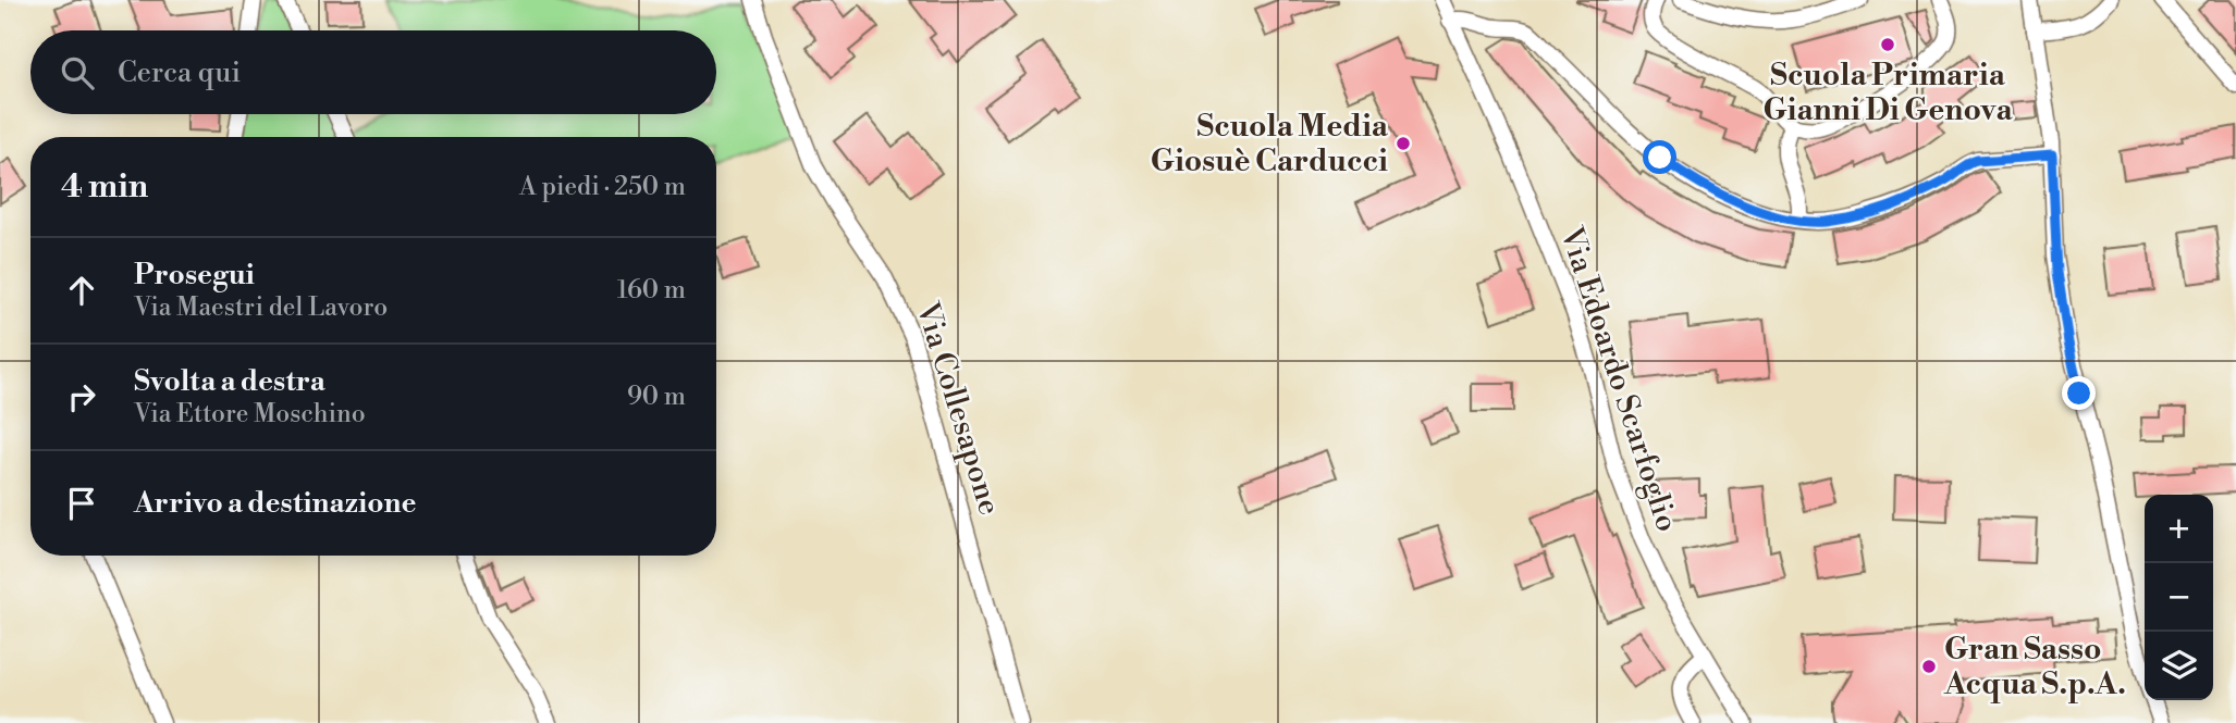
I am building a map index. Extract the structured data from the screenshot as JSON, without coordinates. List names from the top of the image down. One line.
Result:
{"streets":{"street":["Via Edoardo Scarfoglio","Via Collesapone"]},"places":["Scuola Primaria Gianni Di Genova","Scuola Media Giosuè Carducci","Gran Sasso Acqua S.p.A."],"page":{"search":"Cerca qui","heading":["4 min","A piedi · 250 m"],"list":[["Prosegui","Via Maestri del Lavoro","160 m"],["Svolta a destra","Via Ettore Moschino","90 m"],"Arrivo a destinazione"],"map_buttons":["+","−"]}}
